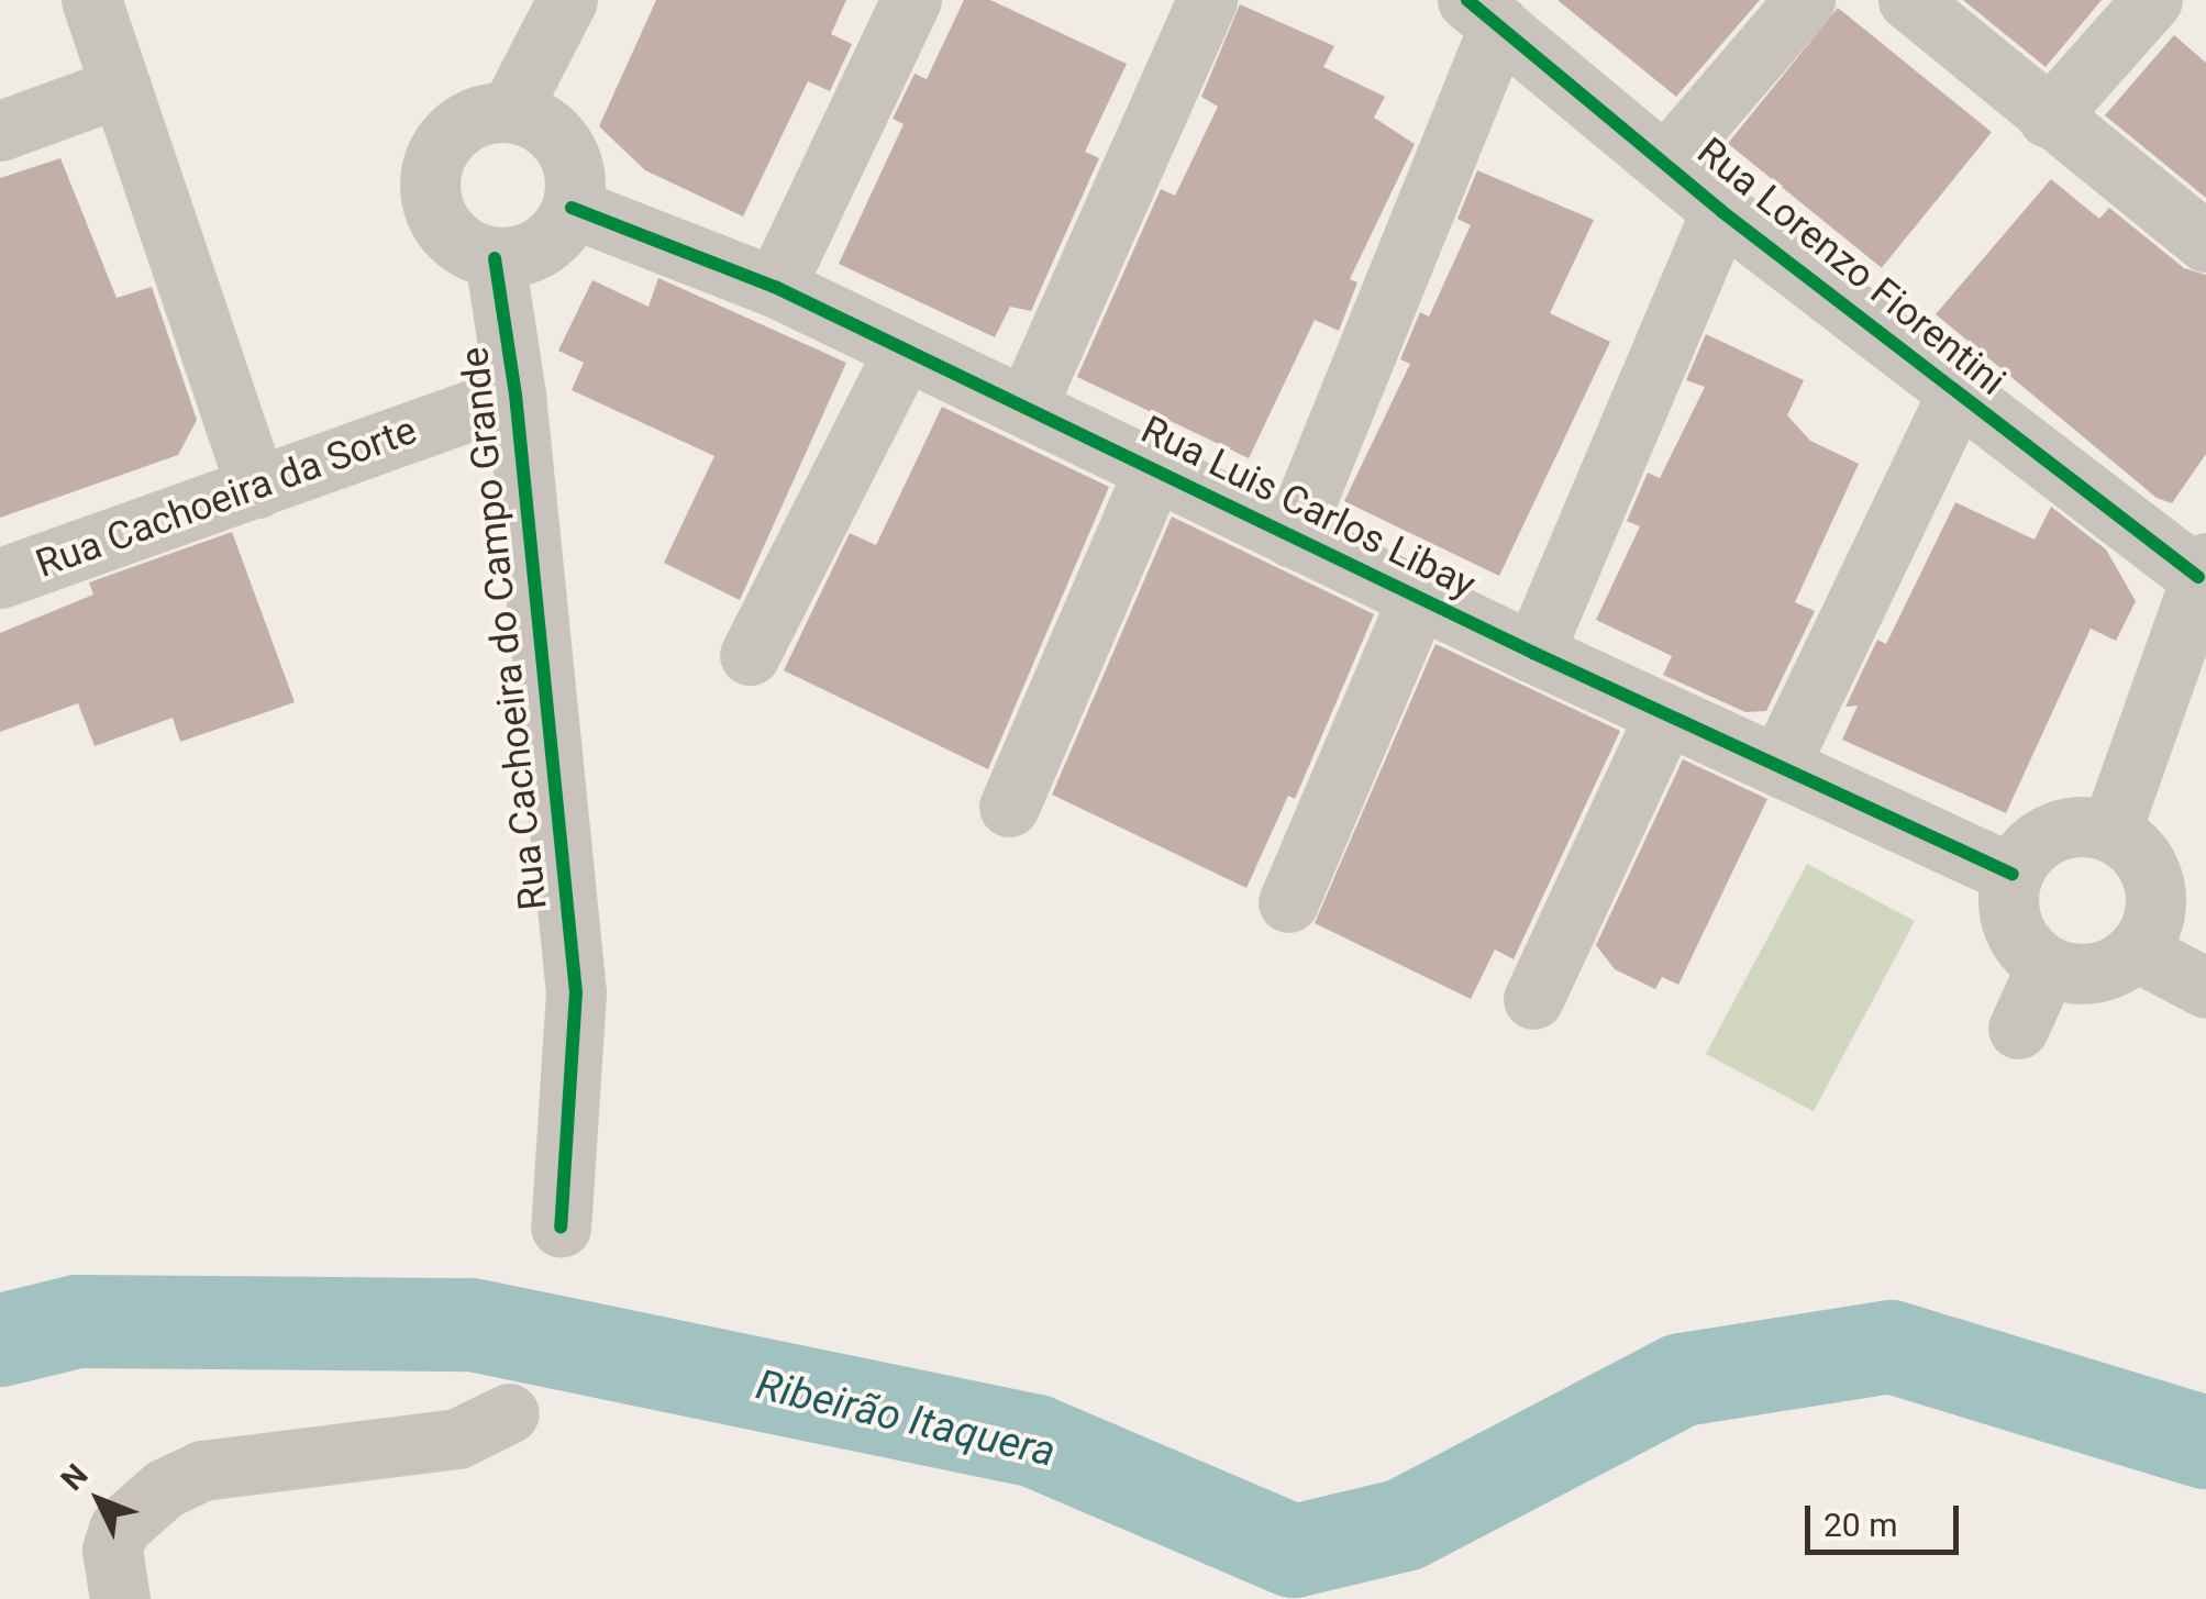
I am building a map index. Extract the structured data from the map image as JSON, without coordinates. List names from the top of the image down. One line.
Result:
{"streets":{"street":["Rua Lorenzo Fiorentini","Rua Cachoeira da Sorte","Rua Luis Carlos Libay","Rua Cachoeira do Campo Grande"]},"crossings":[["Rua Cachoeira da Sorte","Rua Cachoeira do Campo Grande"],["Rua Luis Carlos Libay","Rua Cachoeira do Campo Grande"]],"water":["Ribeirão Itaquera"],"scale_bar":"20 m","north":"top left"}
